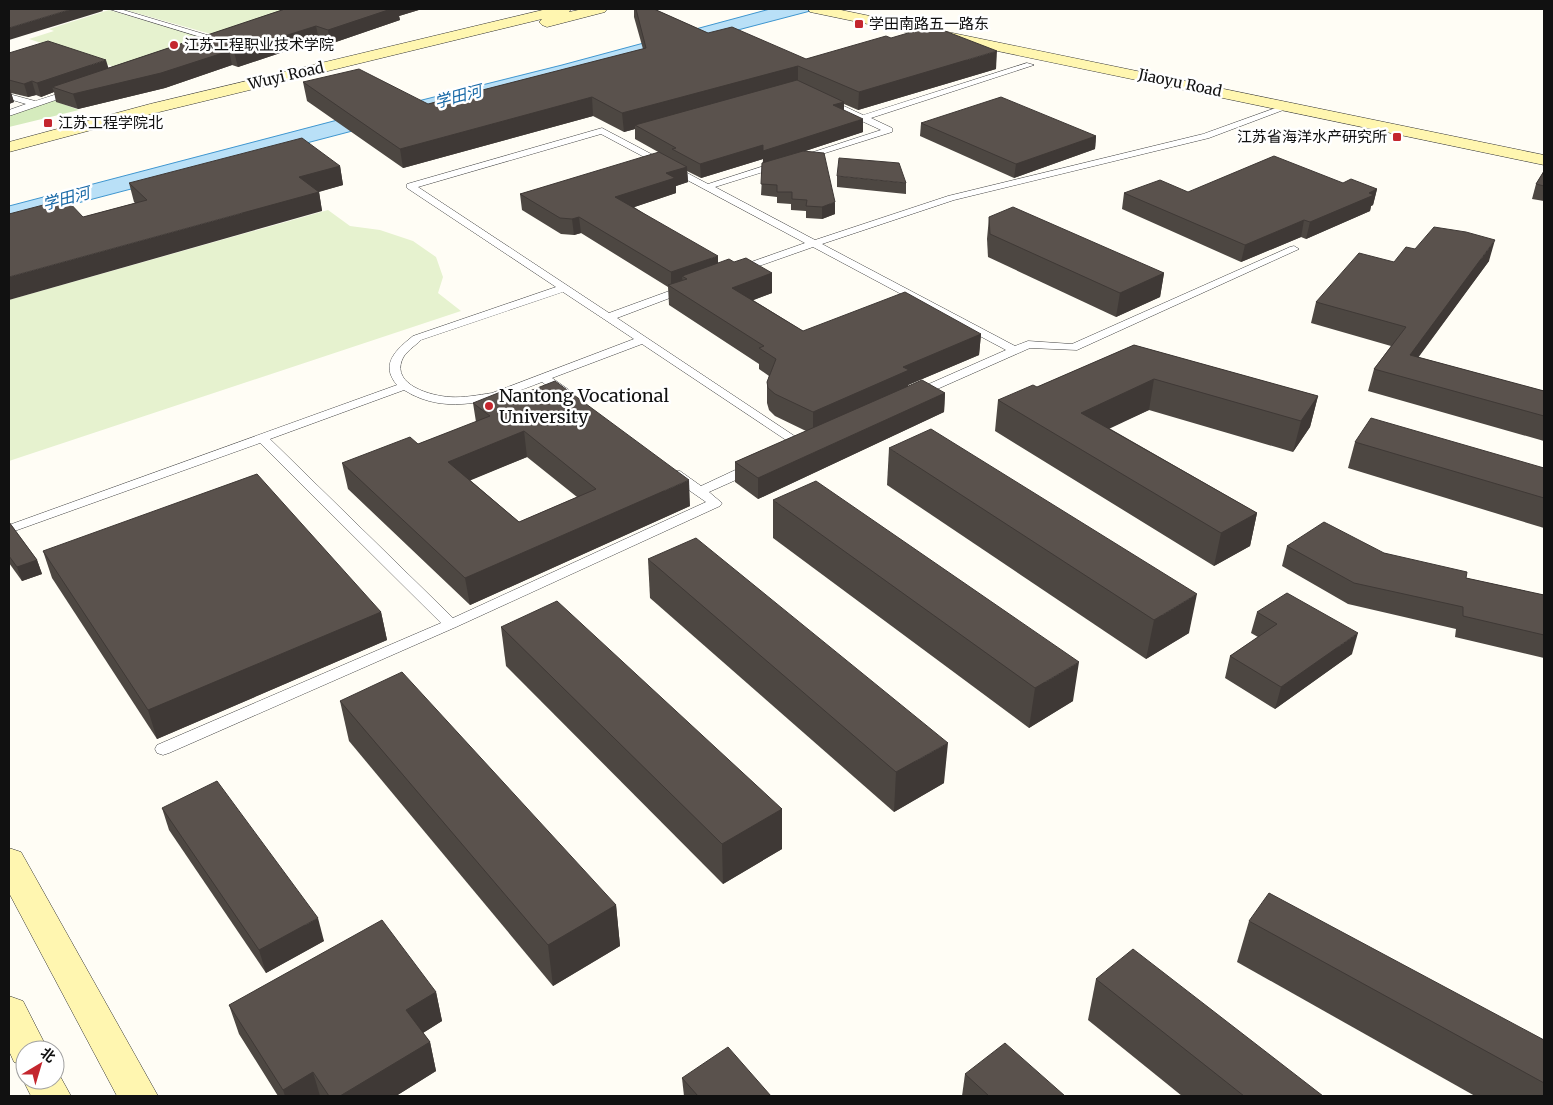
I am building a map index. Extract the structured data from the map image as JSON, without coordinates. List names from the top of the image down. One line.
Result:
{"streets":{"main road":["Wuyi Road","Jiaoyu Road"]},"water":["学田河"],"places":{"transit":["学田南路五一路东","江苏工程学院北","江苏省海洋水产研究所"],"other":["江苏工程职业技术学院","Nantong Vocational University"]},"north":"top right"}
